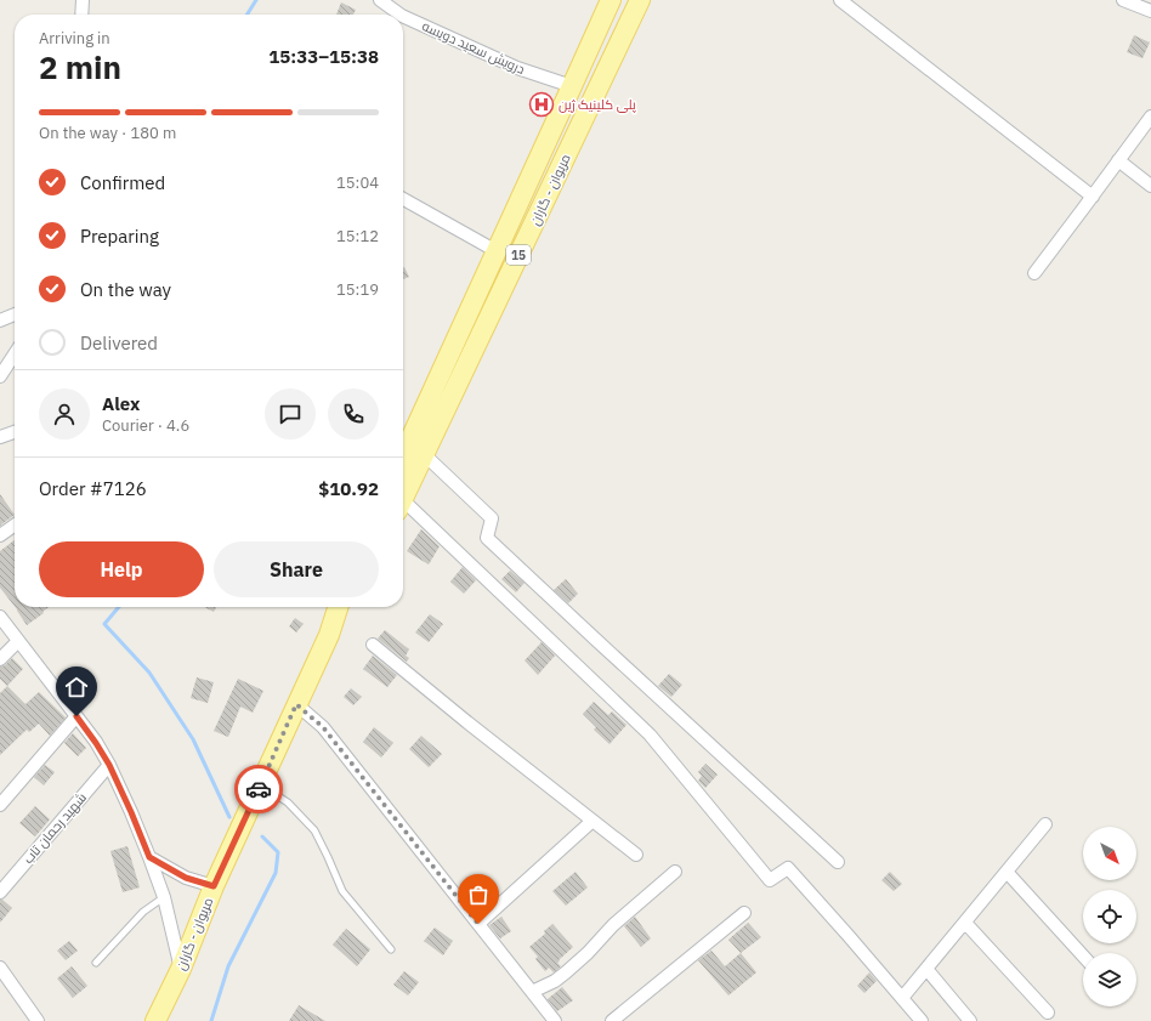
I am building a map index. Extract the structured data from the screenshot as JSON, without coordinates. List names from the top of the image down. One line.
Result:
{"streets":{"main road":["مریوان - گاران","15"],"street":["درویش سعید دویسه","شهید رحمان تاب"]},"crossings":[["درویش سعید دویسه","مریوان - گاران"]],"places":{"hospital":["پلی کلینیک ژین"]},"north":"bottom right","page":{"heading":["2 min","Arriving in","15:33–15:38"],"panel":["Alex","Courier · 4.6","Order #7126","$10.92"],"bar":"On the way · 180 m","list":[["Confirmed","15:04"],["Preparing","15:12"],["On the way","15:19"],"Delivered"],"buttons":["Help","Share"]}}
